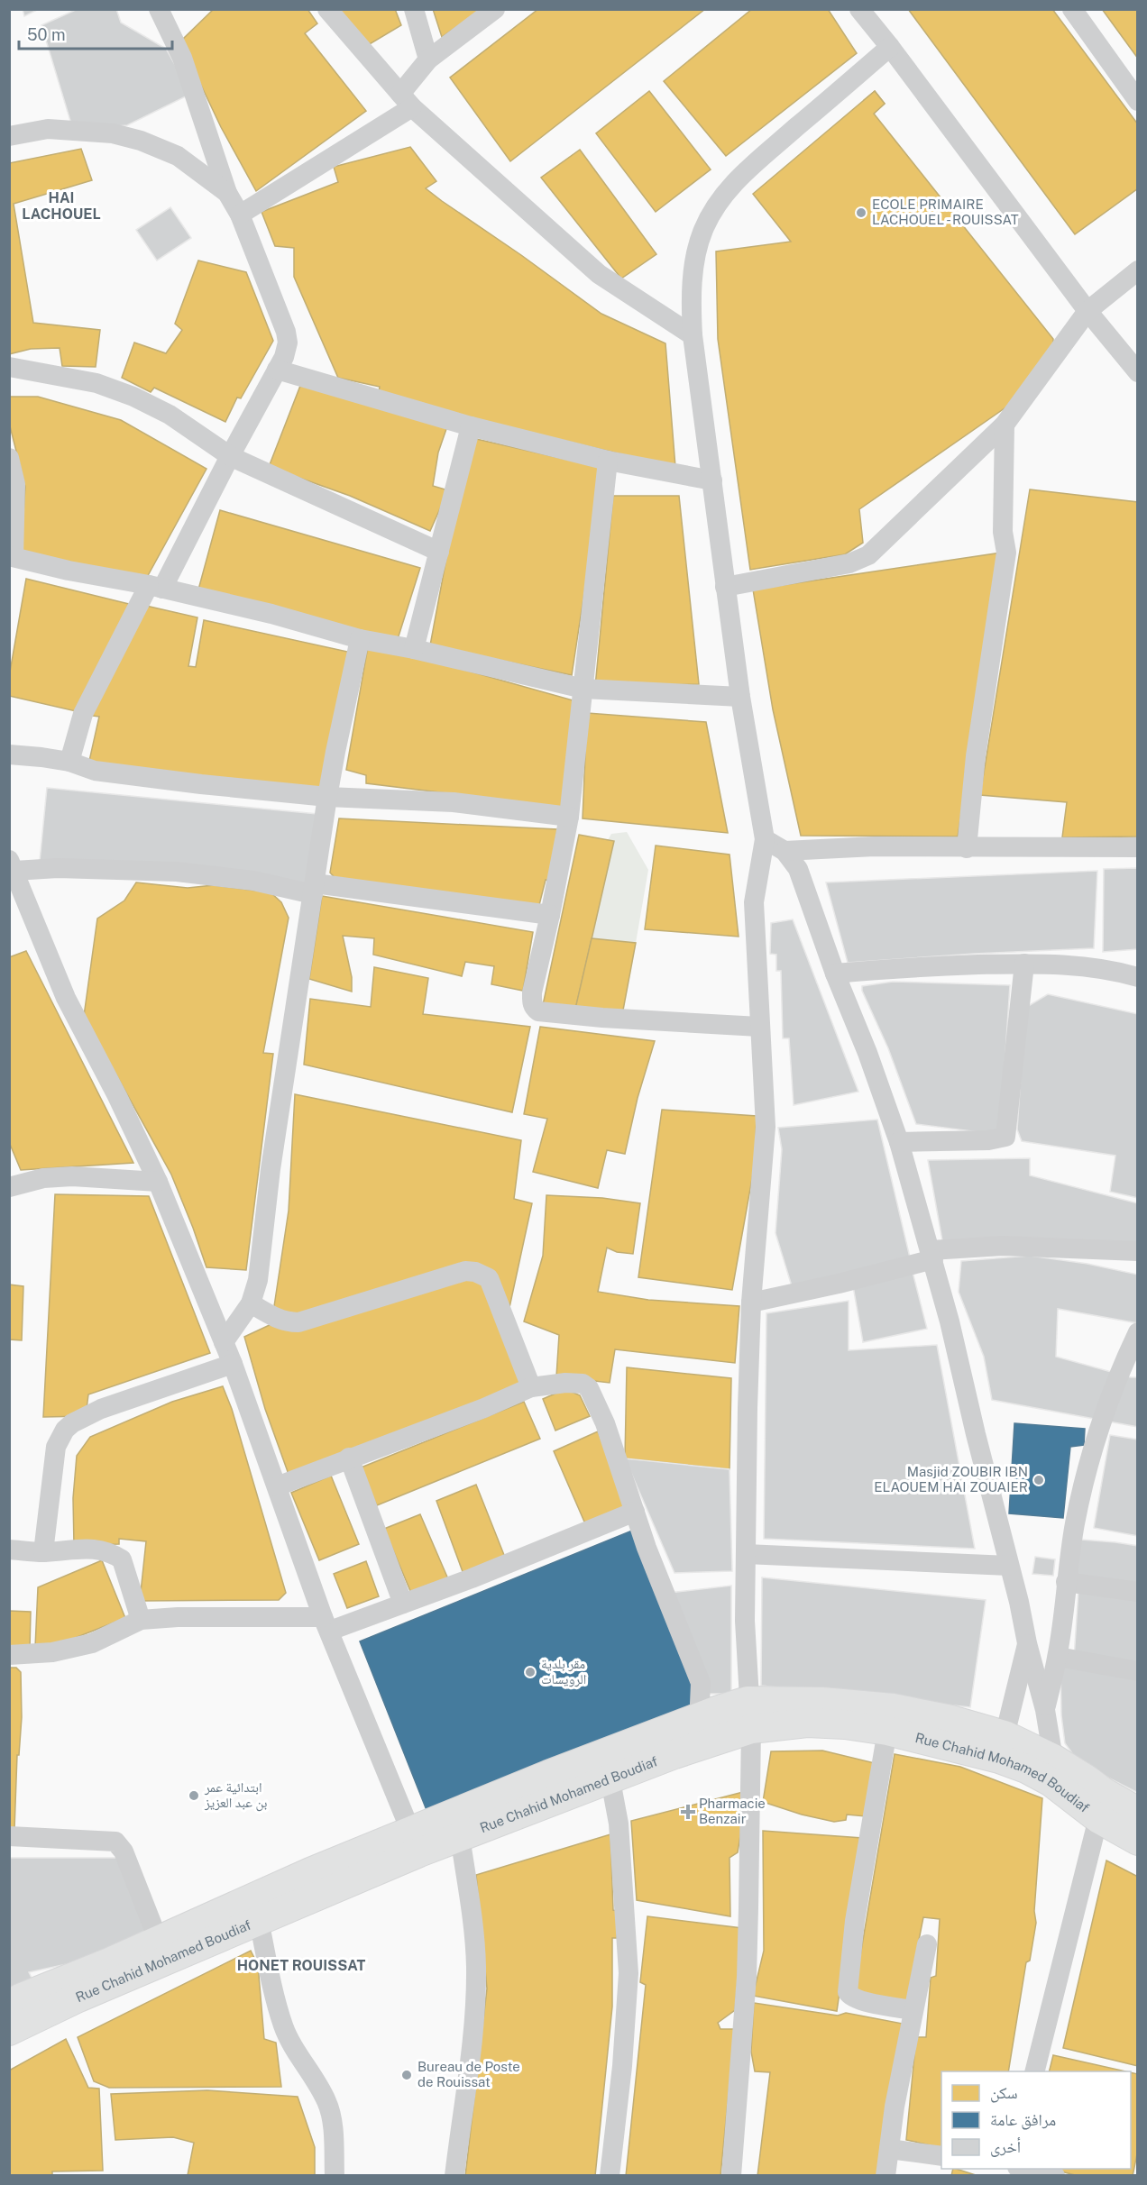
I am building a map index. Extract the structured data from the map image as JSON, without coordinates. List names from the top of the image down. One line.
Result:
{"streets":{"main road":["Rue Chahid Mohamed Boudiaf"]},"districts":["HAI LACHOUEL","HONET ROUISSAT"],"places":{"other":["ECOLE PRIMAIRE LACHOUEL - ROUISSAT","Masjid ZOUBIR IBN ELAOUEM HAI ZOUAIER","مقر بلدية الرويسات","ابتدائية عمر بن عبد العزيز","Bureau de Poste de Rouissat"],"health":["Pharmacie Benzair"]},"legend":["سكن","مرافق عامة","أخرى"],"scale_bar":"50 m"}
